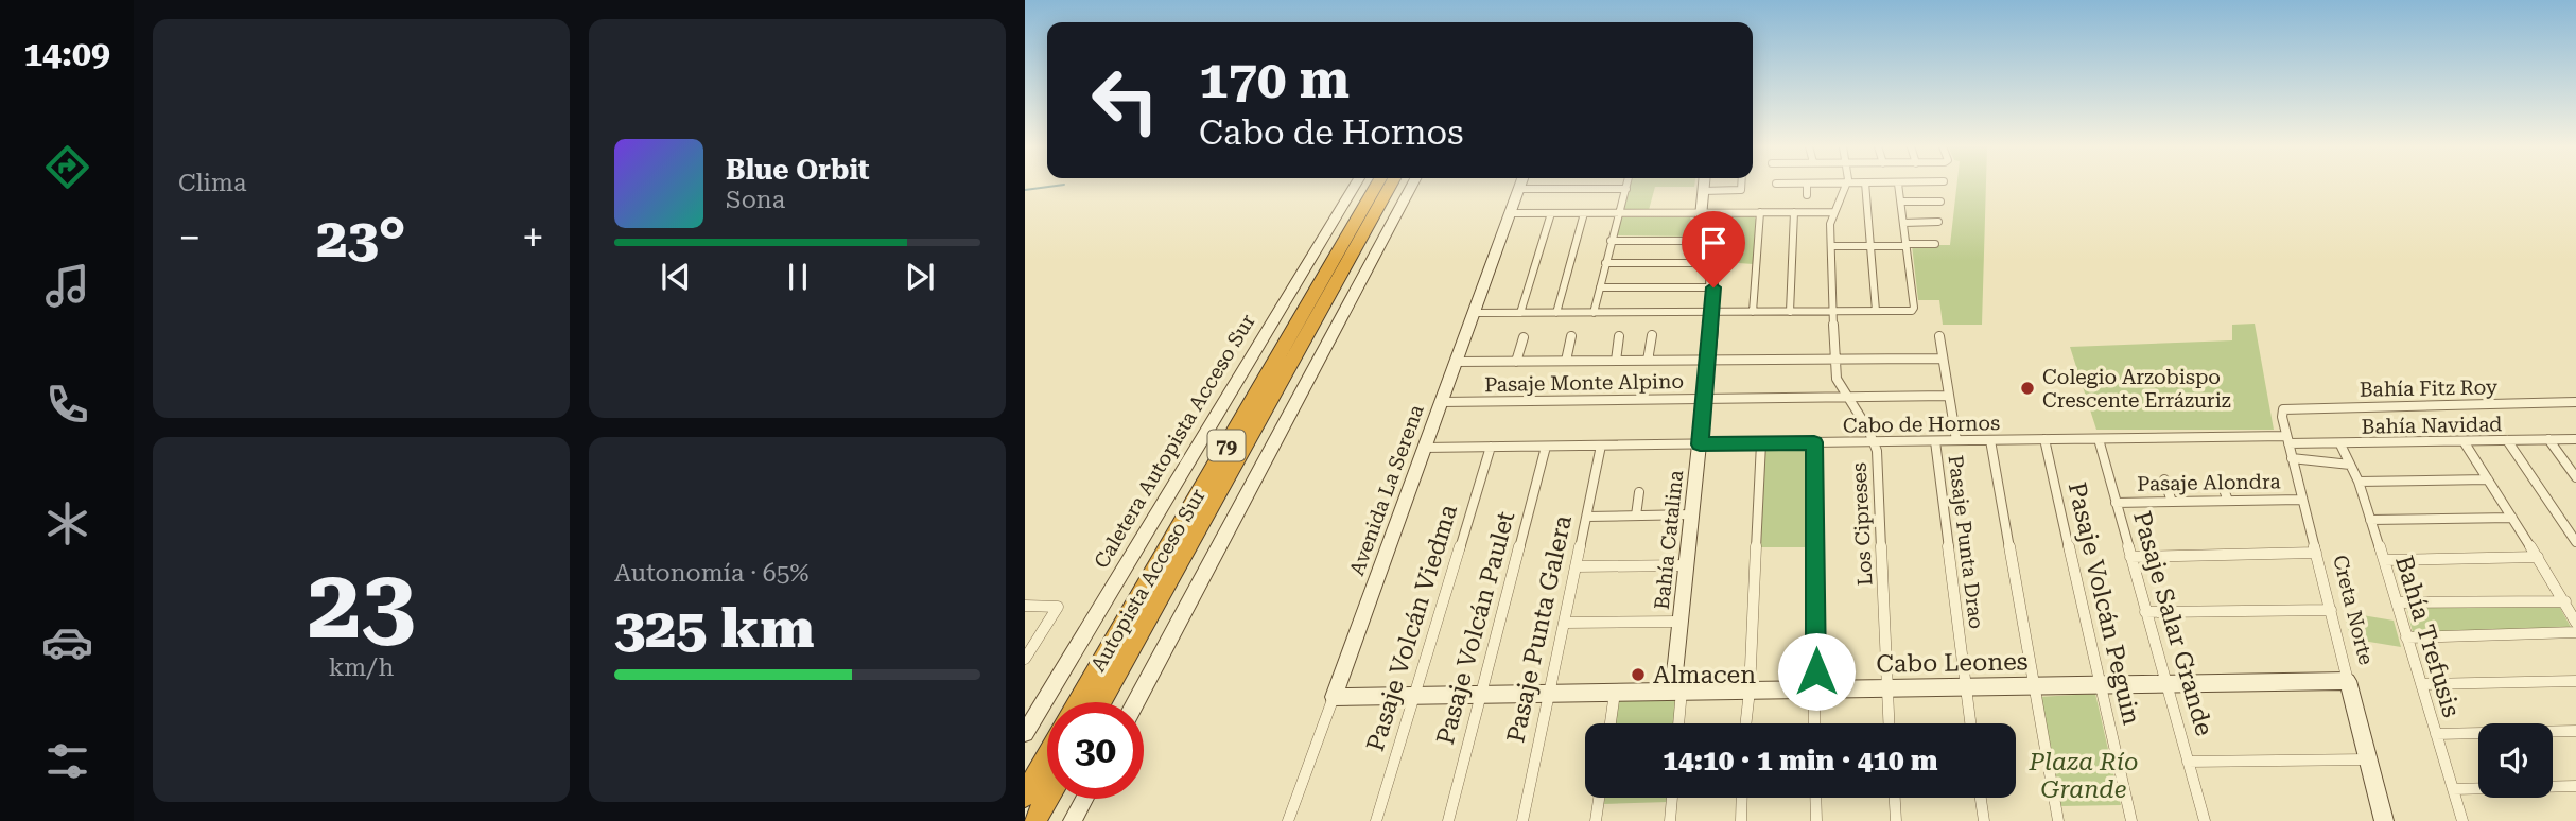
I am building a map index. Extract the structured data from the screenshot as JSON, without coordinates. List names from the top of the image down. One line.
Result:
{"streets":{"highway":["79","Autopista Acceso Sur"],"street":["Pasaje Monte Alpino","Bahía Fitz Roy","Cabo de Hornos","Bahía Navidad","Caletera Autopista Acceso Sur","Pasaje Alondra","Avenida La Serena","Los Cipreses","Bahía Catalina","Pasaje Punta Drao","Pasaje Volcán Peguin","Creta Norte","Pasaje Salar Grande","Pasaje Volcán Viedma","Pasaje Volcán Paulet","Pasaje Punta Galera","Bahía Trefusis","Cabo Leones"]},"crossings":[["Pasaje Monte Alpino","Avenida La Serena"],["Pasaje Monte Alpino","Los Cipreses"],["Pasaje Monte Alpino","Bahía Catalina"],["Bahía Fitz Roy","Creta Norte"],["Cabo de Hornos","Bahía Navidad"],["Cabo de Hornos","Avenida La Serena"],["Cabo de Hornos","Los Cipreses"],["Cabo de Hornos","Bahía Catalina"],["Cabo de Hornos","Pasaje Punta Drao"],["Cabo de Hornos","Pasaje Volcán Peguin"],["Cabo de Hornos","Creta Norte"],["Cabo de Hornos","Pasaje Salar Grande"],["Cabo de Hornos","Pasaje Volcán Viedma"],["Cabo de Hornos","Pasaje Volcán Paulet"],["Cabo de Hornos","Pasaje Punta Galera"],["Bahía Navidad","Creta Norte"],["Bahía Navidad","Bahía Trefusis"],["Pasaje Alondra","Creta Norte"],["Pasaje Alondra","Pasaje Salar Grande"],["Avenida La Serena","Cabo Leones"],["Los Cipreses","Cabo Leones"],["Bahía Catalina","Cabo Leones"],["Pasaje Punta Drao","Cabo Leones"],["Pasaje Volcán Peguin","Cabo Leones"],["Creta Norte","Cabo Leones"],["Pasaje Salar Grande","Cabo Leones"],["Pasaje Volcán Viedma","Cabo Leones"],["Pasaje Volcán Paulet","Cabo Leones"],["Pasaje Punta Galera","Cabo Leones"]],"parks":["Plaza Río Grande"],"places":["Colegio Arzobispo Crescente Errázuriz","Almacen"],"page":{"tabs":"14:09","tile":["Clima",["23","km/h"],["Autonomía · 65%","325 km"]],"turn":["170 m","Cabo de Hornos"],"song":["Blue Orbit","Sona"],"heat":["−","23°","+"],"limit":"30","trip":"14:10 · 1 min · 410 m"}}
